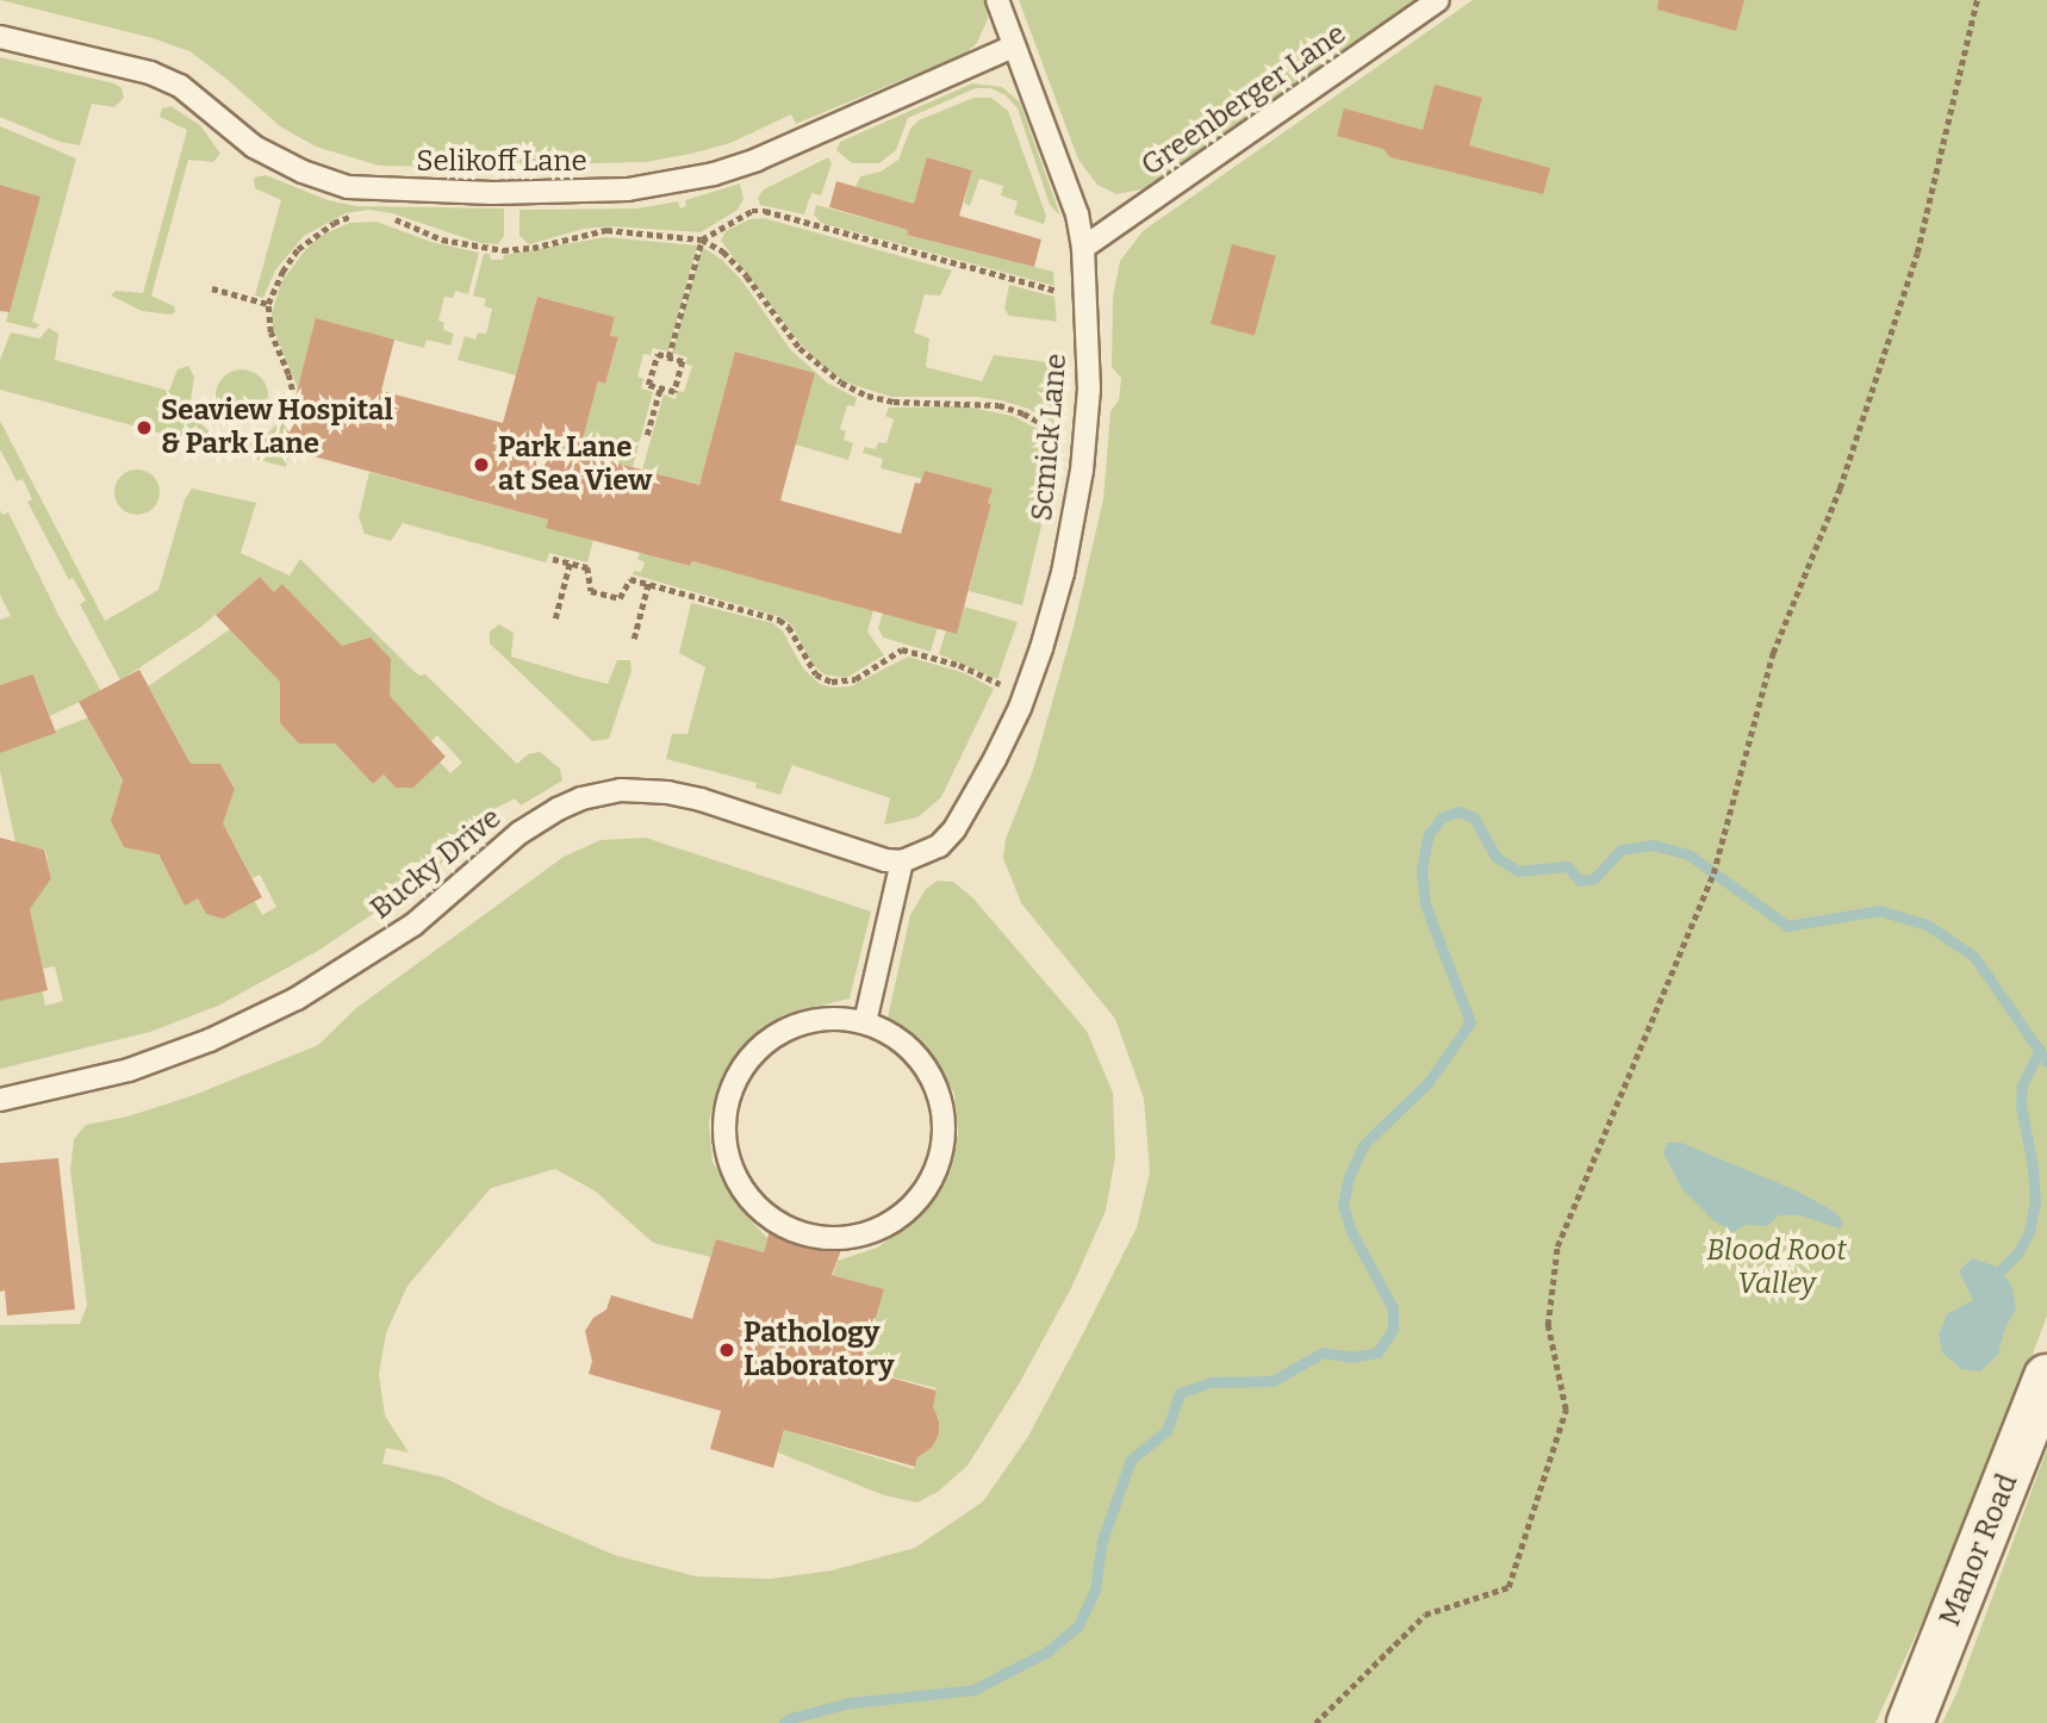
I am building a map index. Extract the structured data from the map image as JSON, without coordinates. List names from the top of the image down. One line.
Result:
{"streets":{"street":["Manor Road"],"lane":["Greenberger Lane","Selikoff Lane","Scmick Lane","Bucky Drive"]},"crossings":[["Greenberger Lane","Scmick Lane"],["Selikoff Lane","Scmick Lane"],["Scmick Lane","Bucky Drive"]],"parks":["Blood Root Valley"],"places":["Seaview Hospital & Park Lane","Park Lane at Sea View","Pathology Laboratory"]}
